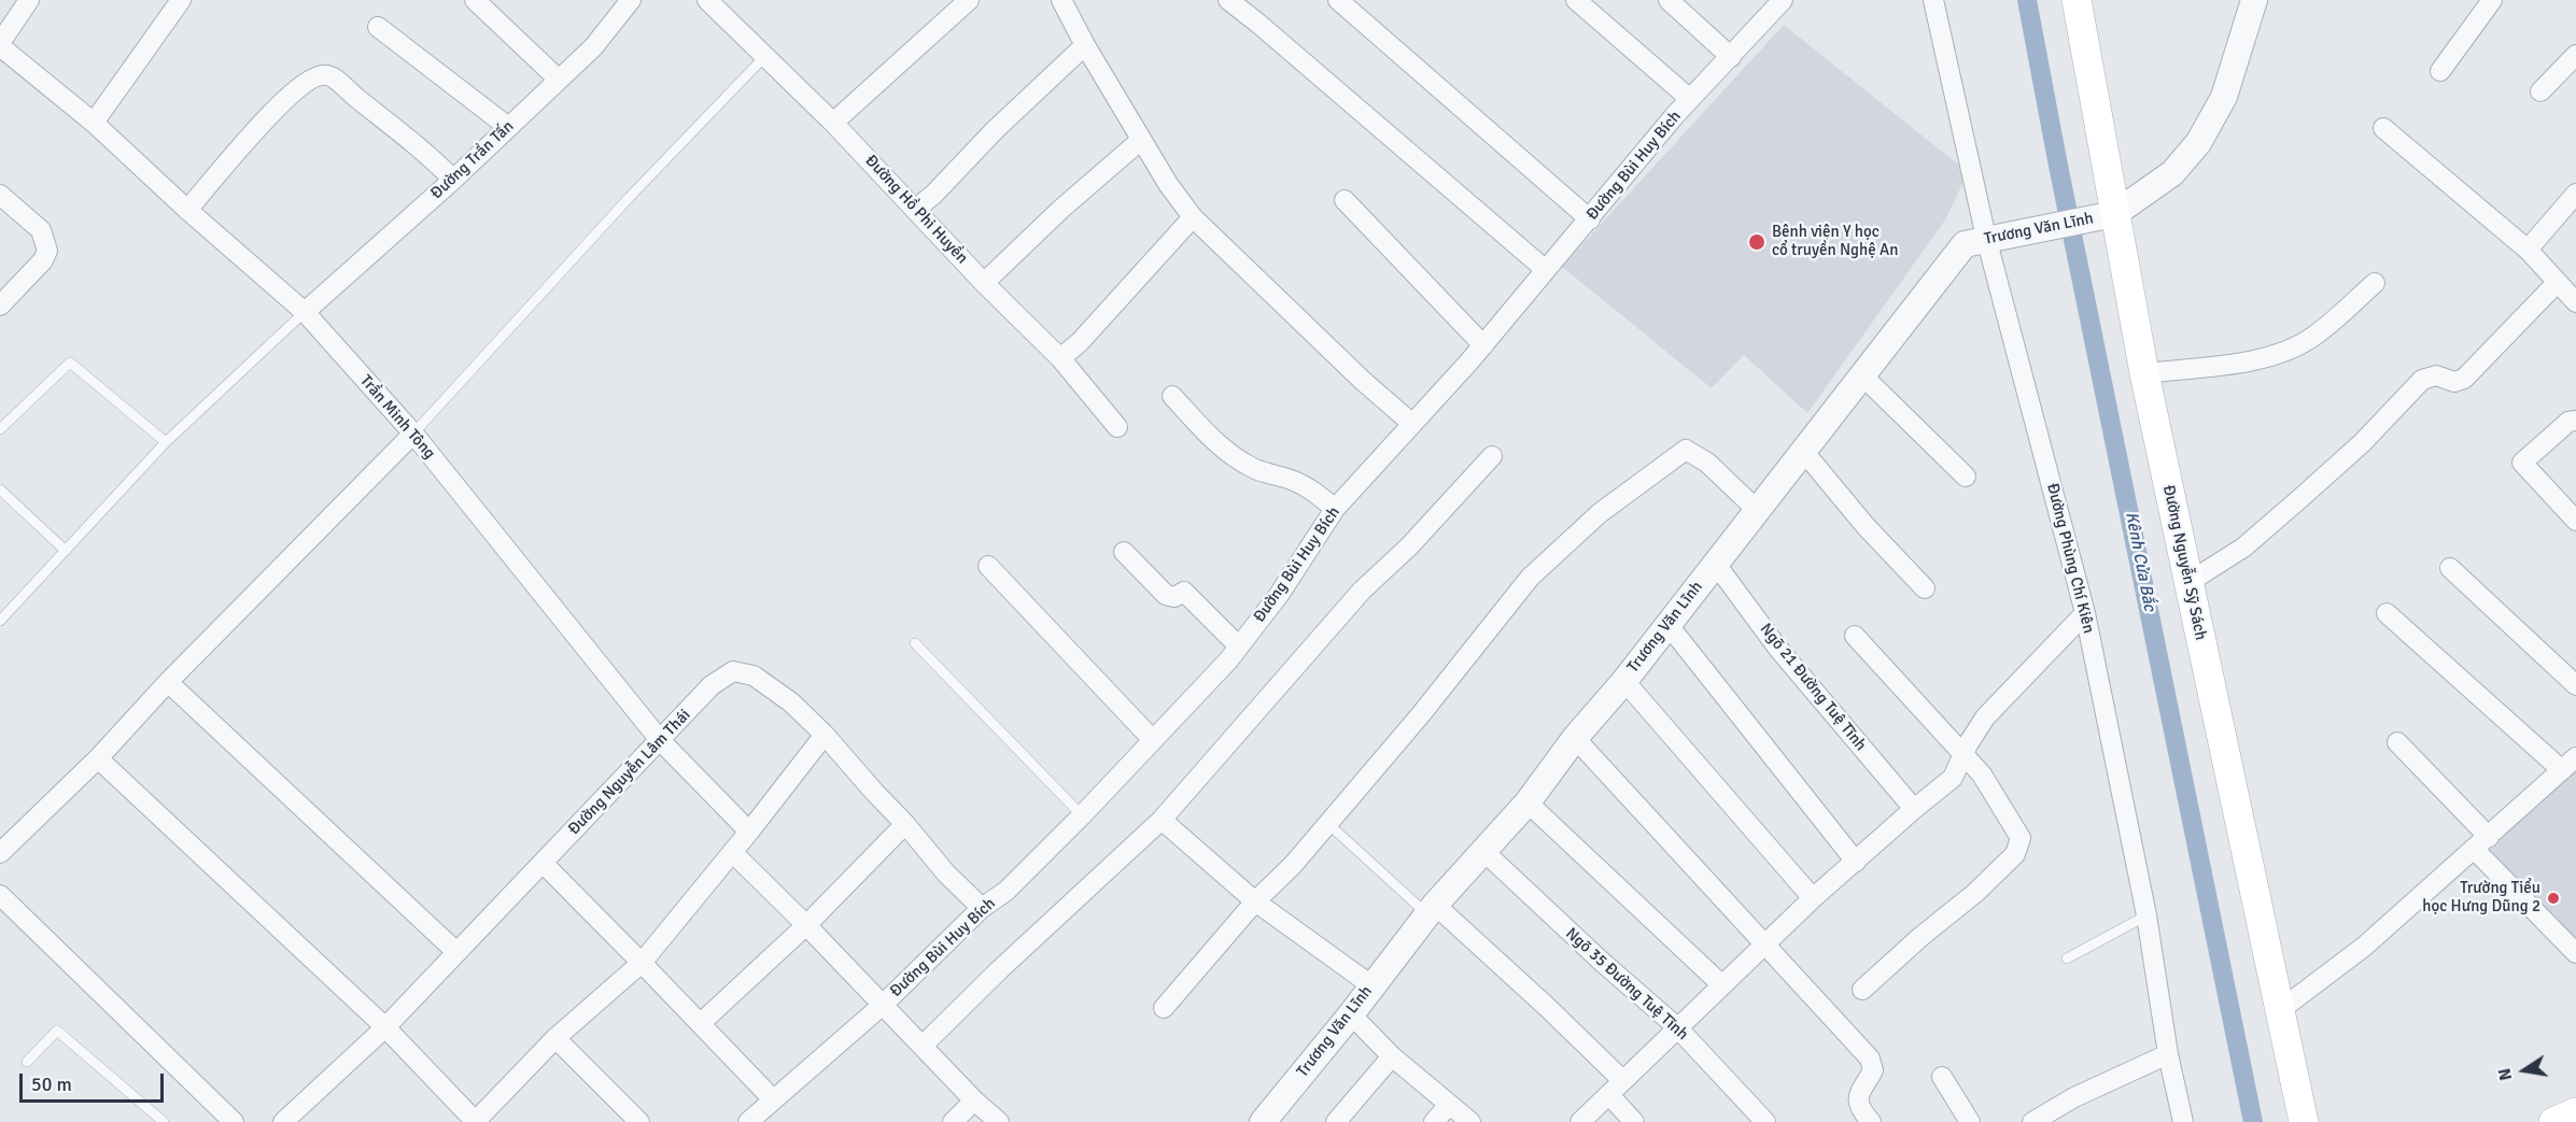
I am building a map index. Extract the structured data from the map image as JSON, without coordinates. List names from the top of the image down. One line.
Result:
{"streets":{"main road":["Đường Nguyễn Sỹ Sách"],"street":["Đường Trần Tấn","Đường Bùi Huy Bích","Đường Hồ Phi Huyền","Trương Văn Lĩnh","Trần Minh Tông","Đường Phùng Chí Kiên","Ngõ 21 Đường Tuệ Tĩnh","Đường Nguyễn Lâm Thái","Ngõ 35 Đường Tuệ Tĩnh"]},"crossings":[["Đường Trần Tấn","Trần Minh Tông"],["Đường Bùi Huy Bích","Đường Nguyễn Lâm Thái"],["Trương Văn Lĩnh","Đường Phùng Chí Kiên"],["Trương Văn Lĩnh","Đường Nguyễn Sỹ Sách"],["Trương Văn Lĩnh","Ngõ 21 Đường Tuệ Tĩnh"],["Trương Văn Lĩnh","Ngõ 35 Đường Tuệ Tĩnh"],["Trần Minh Tông","Đường Nguyễn Lâm Thái"]],"water":["Kênh Cửa Bắc"],"places":["Bệnh viện Y học cổ truyền Nghệ An","Trường Tiểu học Hưng Dũng 2"],"scale_bar":"50 m","north":"left"}
